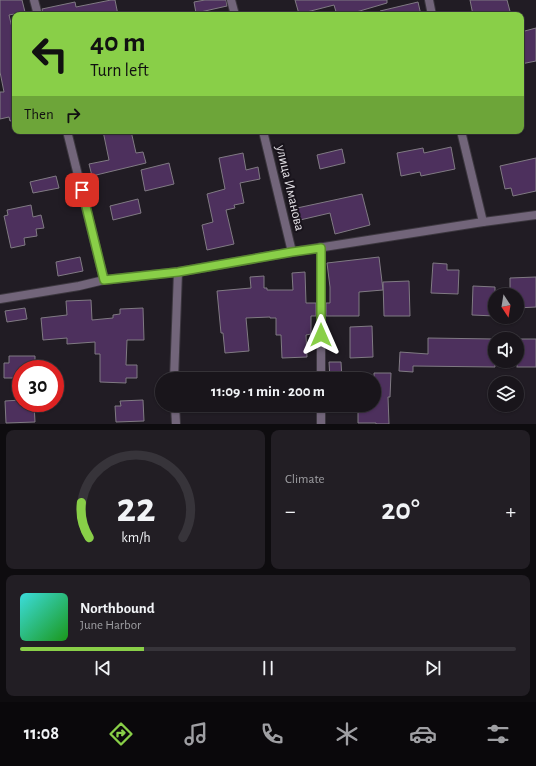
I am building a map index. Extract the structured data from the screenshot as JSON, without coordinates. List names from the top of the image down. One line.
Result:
{"streets":{"street":["улица Иманова"]},"north":"bottom","page":{"turn":["40 m","Turn left"],"then":"Then","limit":"30","trip":"11:09 · 1 min · 200 m","tile":"Climate","heat":["−","20°","+"],"song":["Northbound","June Harbor"],"tabs":"11:08","gauge":["22","km/h"]}}
